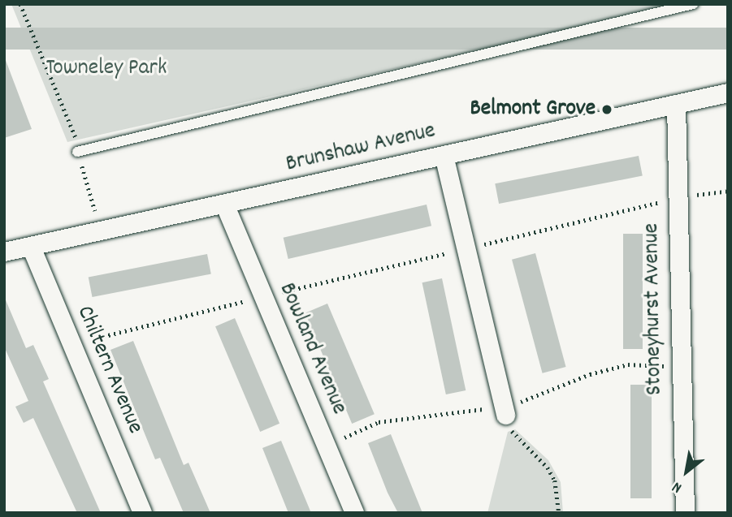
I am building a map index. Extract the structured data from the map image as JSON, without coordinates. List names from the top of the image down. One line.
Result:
{"streets":{"street":["Brunshaw Avenue","Stoneyhurst Avenue","Bowland Avenue","Chiltern Avenue"]},"crossings":[["Brunshaw Avenue","Stoneyhurst Avenue"],["Brunshaw Avenue","Bowland Avenue"],["Brunshaw Avenue","Chiltern Avenue"]],"parks":["Towneley Park"],"places":["Belmont Grove"],"north":"bottom left"}
